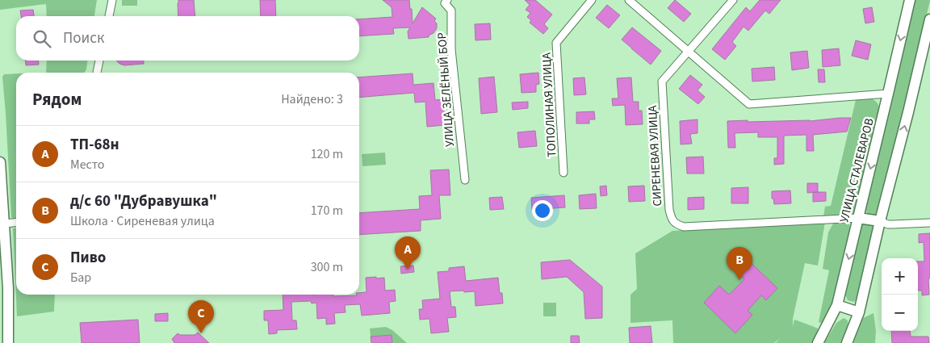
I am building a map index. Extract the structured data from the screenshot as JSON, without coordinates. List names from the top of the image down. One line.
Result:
{"streets":{"main road":["УЛИЦА СТАЛЕВАРОВ"],"street":["УЛИЦА ЗЕЛЁНЫЙ БОР","ТОПОЛИНАЯ УЛИЦА","СИРЕНЕВАЯ УЛИЦА"]},"crossings":[["СИРЕНЕВАЯ УЛИЦА","УЛИЦА СТАЛЕВАРОВ"]],"page":{"search":"Поиск","heading":["Рядом","Найдено: 3"],"list":[{"mark":"A","name":"ТП-68н","note":"Место","value":"120 m"},{"mark":"B","name":"д/с 60 \"Дубравушка\"","note":"Школа · Сиреневая улица","value":"170 m"},{"mark":"C","name":"Пиво","note":"Бар","value":"300 m"}],"pins":["A","B","C"],"map_buttons":["+","−"]}}
